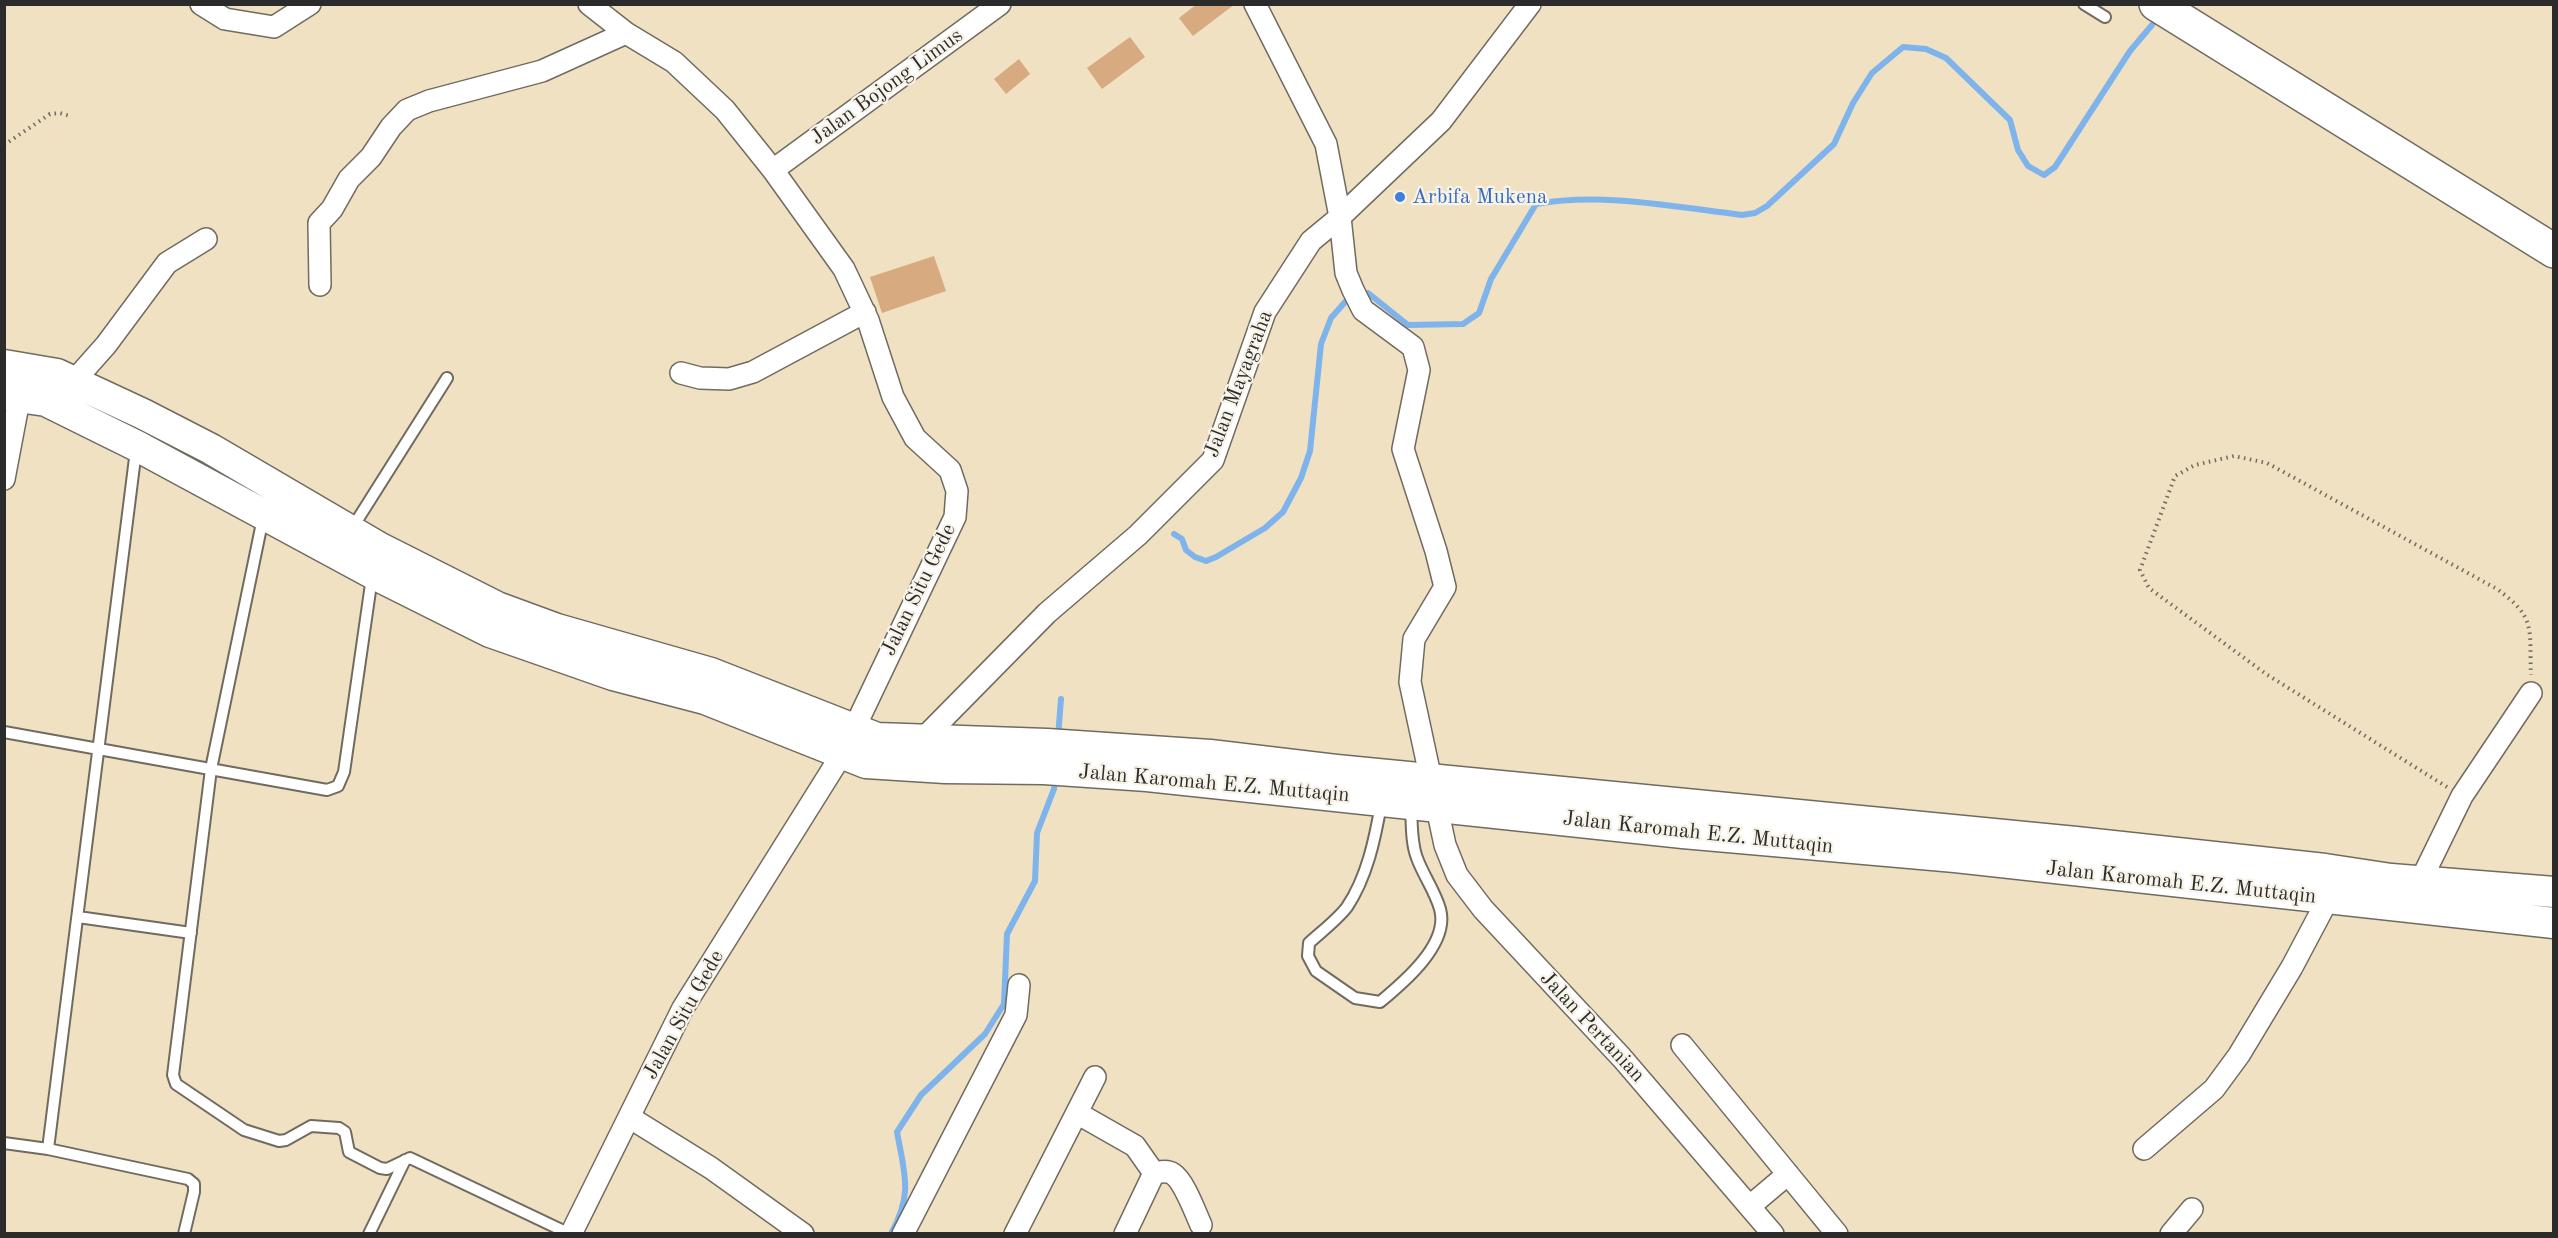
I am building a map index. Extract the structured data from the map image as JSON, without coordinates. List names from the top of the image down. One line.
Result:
{"streets":{"street":["Jalan Bojong Limus","Jalan Mayagraha","Jalan Situ Gede","Jalan Karomah E.Z. Muttaqin","Jalan Pertanian"]},"crossings":[["Jalan Bojong Limus","Jalan Situ Gede"],["Jalan Mayagraha","Jalan Karomah E.Z. Muttaqin"],["Jalan Mayagraha","Jalan Pertanian"],["Jalan Situ Gede","Jalan Karomah E.Z. Muttaqin"],["Jalan Karomah E.Z. Muttaqin","Jalan Pertanian"]],"places":["Arbifa Mukena"]}
